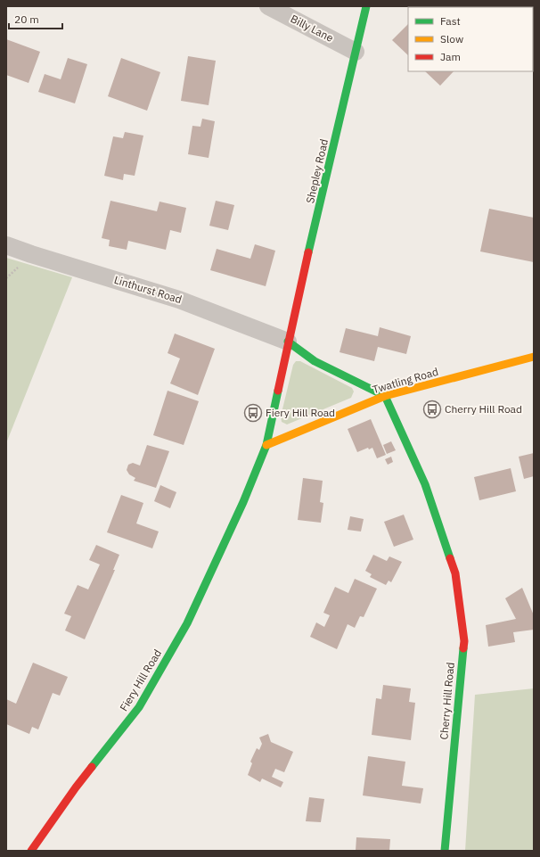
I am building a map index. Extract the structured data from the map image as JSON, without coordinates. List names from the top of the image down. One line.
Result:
{"streets":{"street":["Billy Lane","Shepley Road","Linthurst Road","Twatling Road","Fiery Hill Road","Cherry Hill Road"]},"crossings":[["Billy Lane","Shepley Road"],["Shepley Road","Linthurst Road"],["Shepley Road","Fiery Hill Road"],["Linthurst Road","Fiery Hill Road"],["Twatling Road","Fiery Hill Road"],["Twatling Road","Cherry Hill Road"]],"places":{"bus stop":["Cherry Hill Road","Fiery Hill Road"]},"legend":["Fast","Slow","Jam"],"scale_bar":"20 m"}
